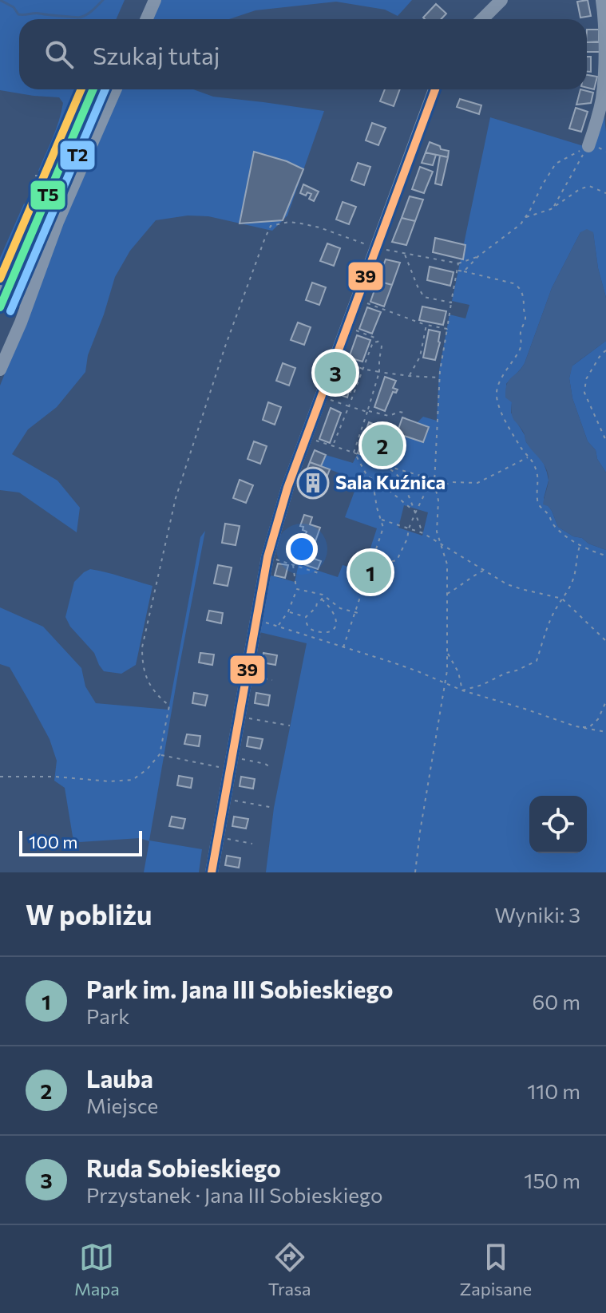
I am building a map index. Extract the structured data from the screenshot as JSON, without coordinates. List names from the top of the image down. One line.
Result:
{"places":{"building":["Sala Kuźnica"]},"lines":["transit line T5","transit line T2","transit line 39"],"scale_bar":"100 m","page":{"search":"Szukaj tutaj","pins":["3","2","1"],"scale":"100 m","heading":["W pobliżu","Wyniki: 3"],"list":[{"mark":"1","name":"Park im. Jana III Sobieskiego","note":"Park","value":"60 m"},{"mark":"2","name":"Lauba","note":"Miejsce","value":"110 m"},{"mark":"3","name":"Ruda Sobieskiego","note":"Przystanek · Jana III Sobieskiego","value":"150 m"}],"nav":["Mapa","Trasa","Zapisane"]}}
